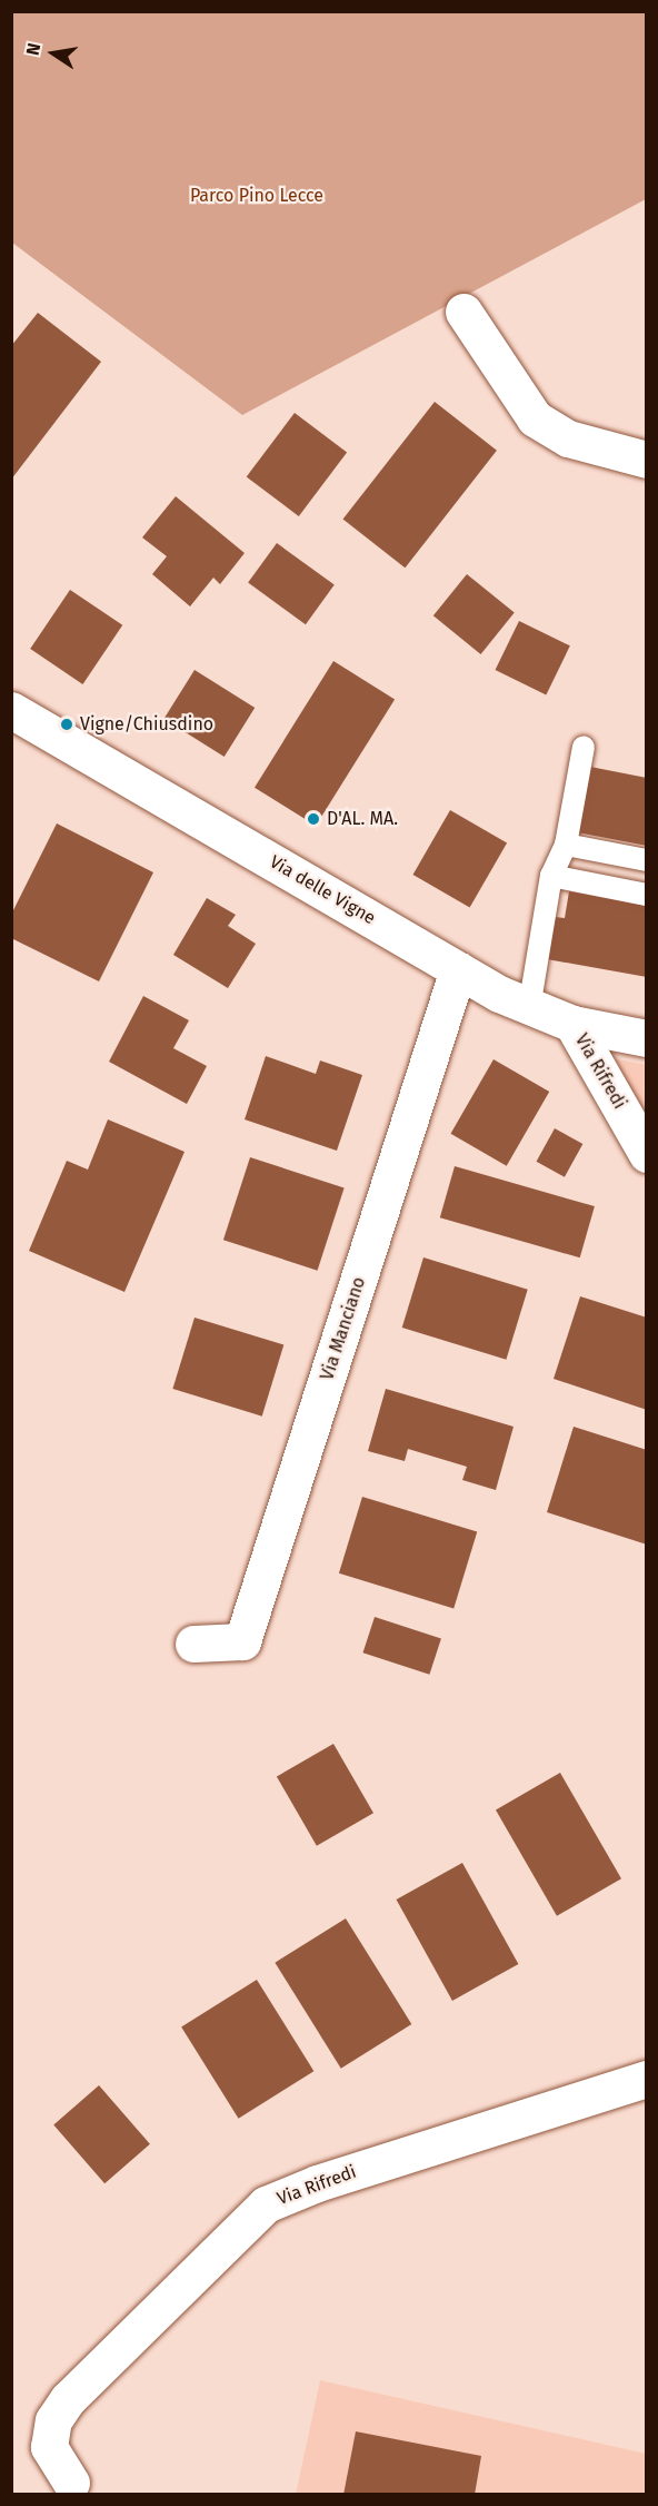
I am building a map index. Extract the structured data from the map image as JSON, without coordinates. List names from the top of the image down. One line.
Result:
{"streets":{"street":["Via delle Vigne","Via Rifredi","Via Manciano"]},"crossings":[["Via delle Vigne","Via Rifredi"],["Via delle Vigne","Via Manciano"]],"parks":["Parco Pino Lecce"],"places":["Vigne/Chiusdino","D'AL. MA."],"north":"left"}
